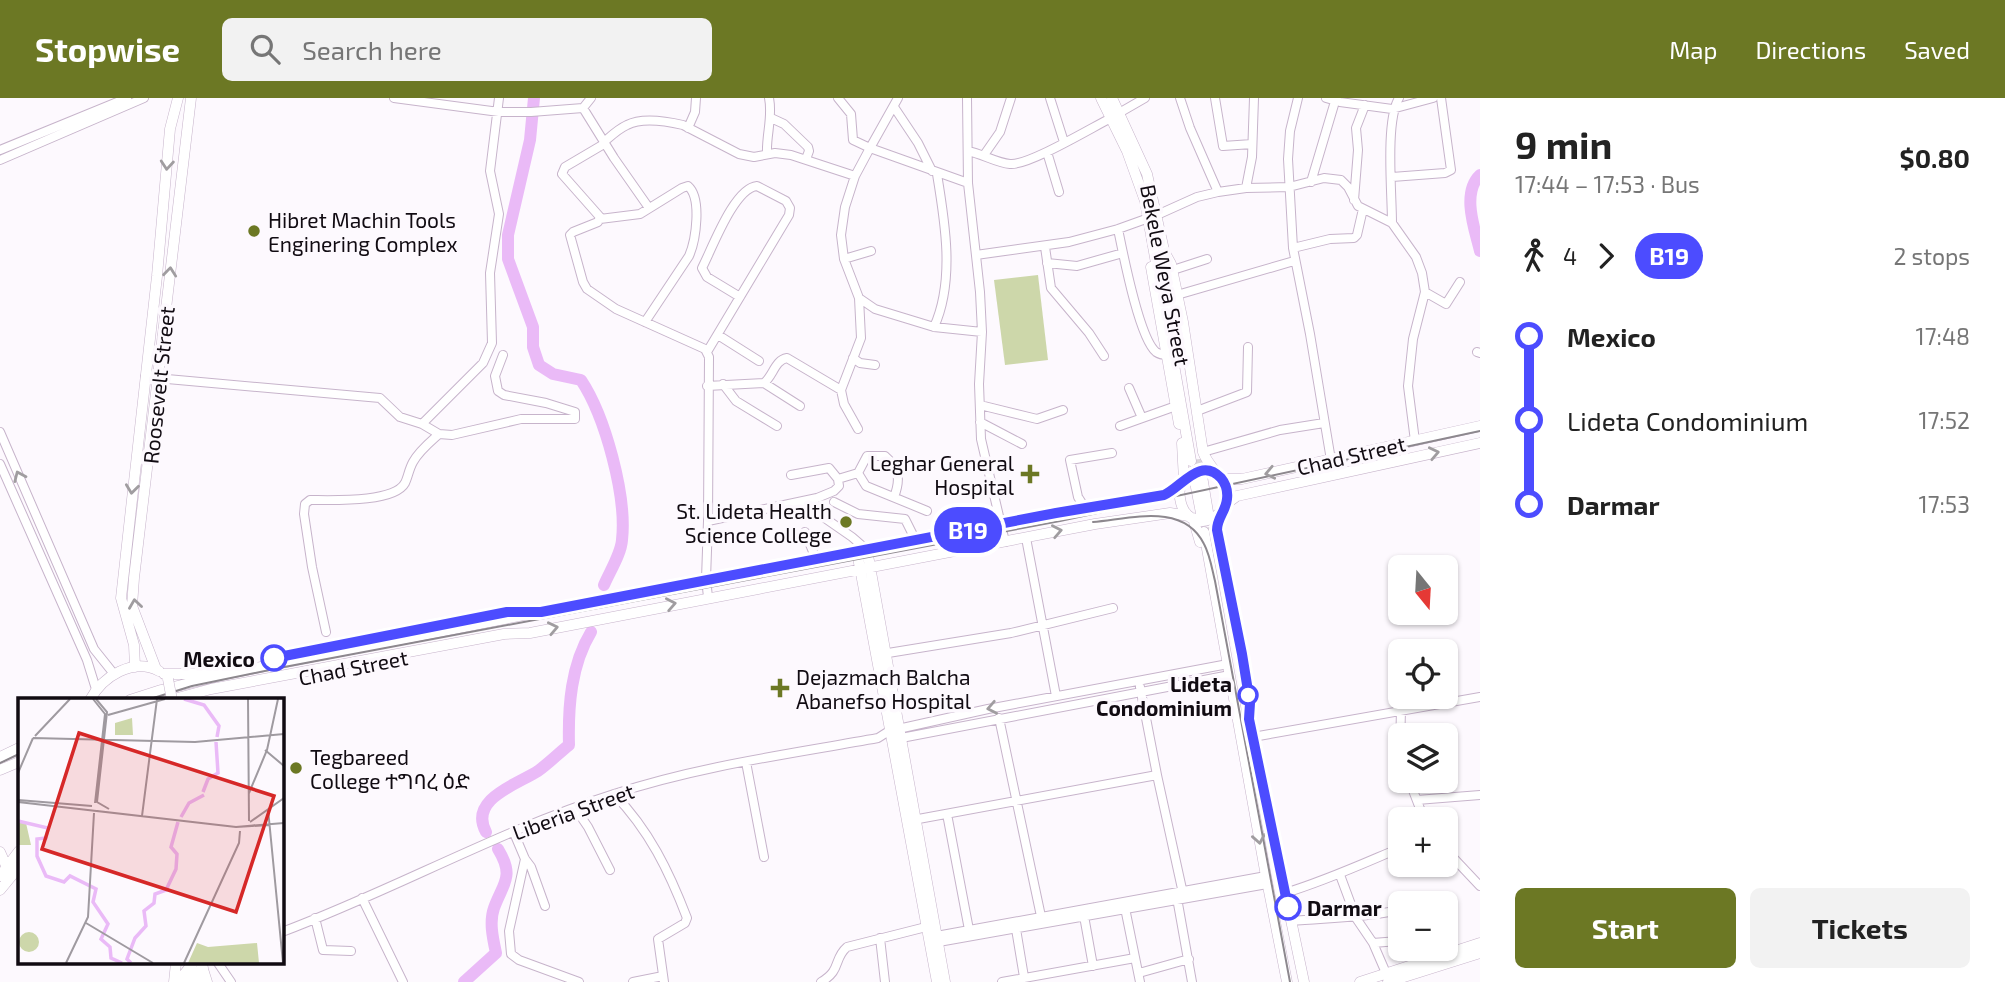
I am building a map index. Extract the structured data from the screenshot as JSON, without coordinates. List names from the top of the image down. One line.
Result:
{"streets":{"main road":["Bekele Weya Street","Roosevelt Street","Chad Street"],"street":["Liberia Street"]},"crossings":[["Roosevelt Street","Chad Street"]],"places":{"other":["Hibret Machin Tools Enginering Complex","St. Lideta Health Science College","Mexico","Lideta Condominium","Tegbareed College ተግባረ ዕድ","Darmar"],"health":["Leghar General Hospital","Dejazmach Balcha Abanefso Hospital"]},"lines":["bus line B19"],"north":"bottom","page":{"header":"Stopwise","search":"Search here","nav":["Map","Directions","Saved"],"on_map":"B19","heading":["9 min","17:44 – 17:53 · Bus","$0.80"],"legs":["4","B19","2 stops"],"list":[{"name":"Mexico","value":"17:48"},{"name":"Lideta Condominium","value":"17:52"},{"name":"Darmar","value":"17:53"}],"map_buttons":["+","−"],"buttons":["Start","Tickets"]}}
